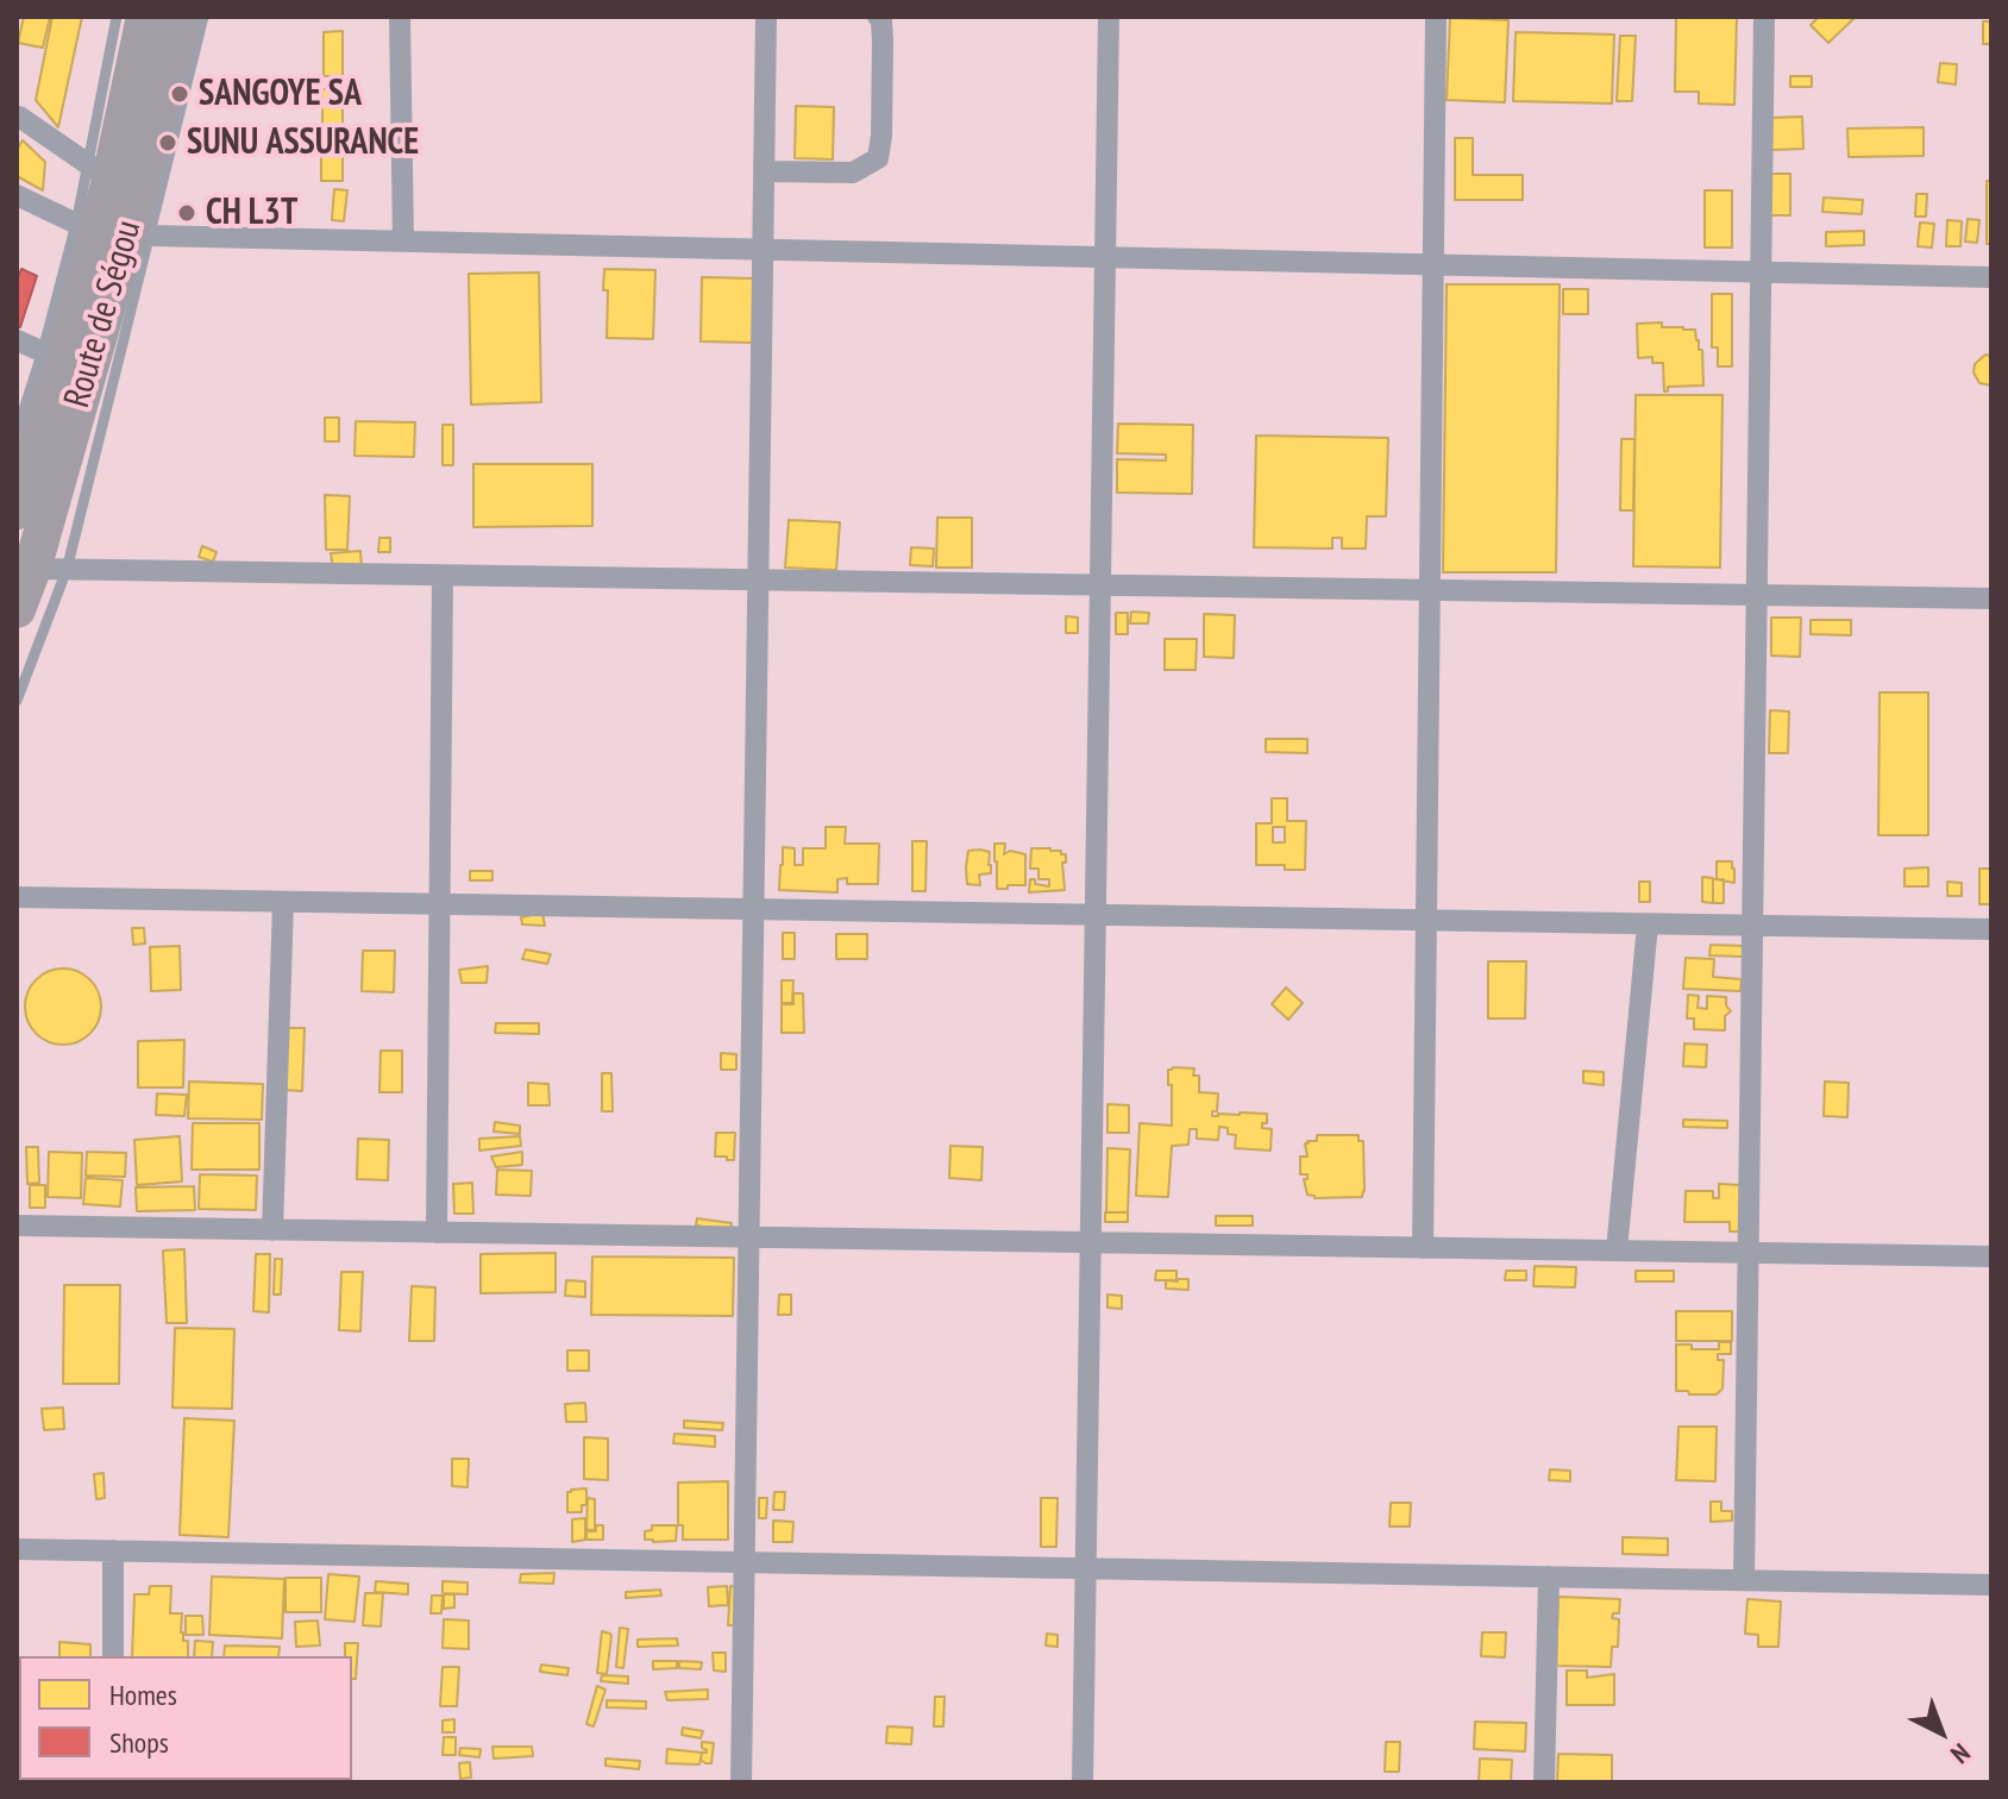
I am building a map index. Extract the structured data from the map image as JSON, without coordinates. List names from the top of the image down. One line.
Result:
{"streets":{"highway":["Route de Ségou"]},"places":["SANGOYE SA","SUNU ASSURANCE","CH L3T"],"legend":["Homes","Shops"],"north":"bottom right"}
